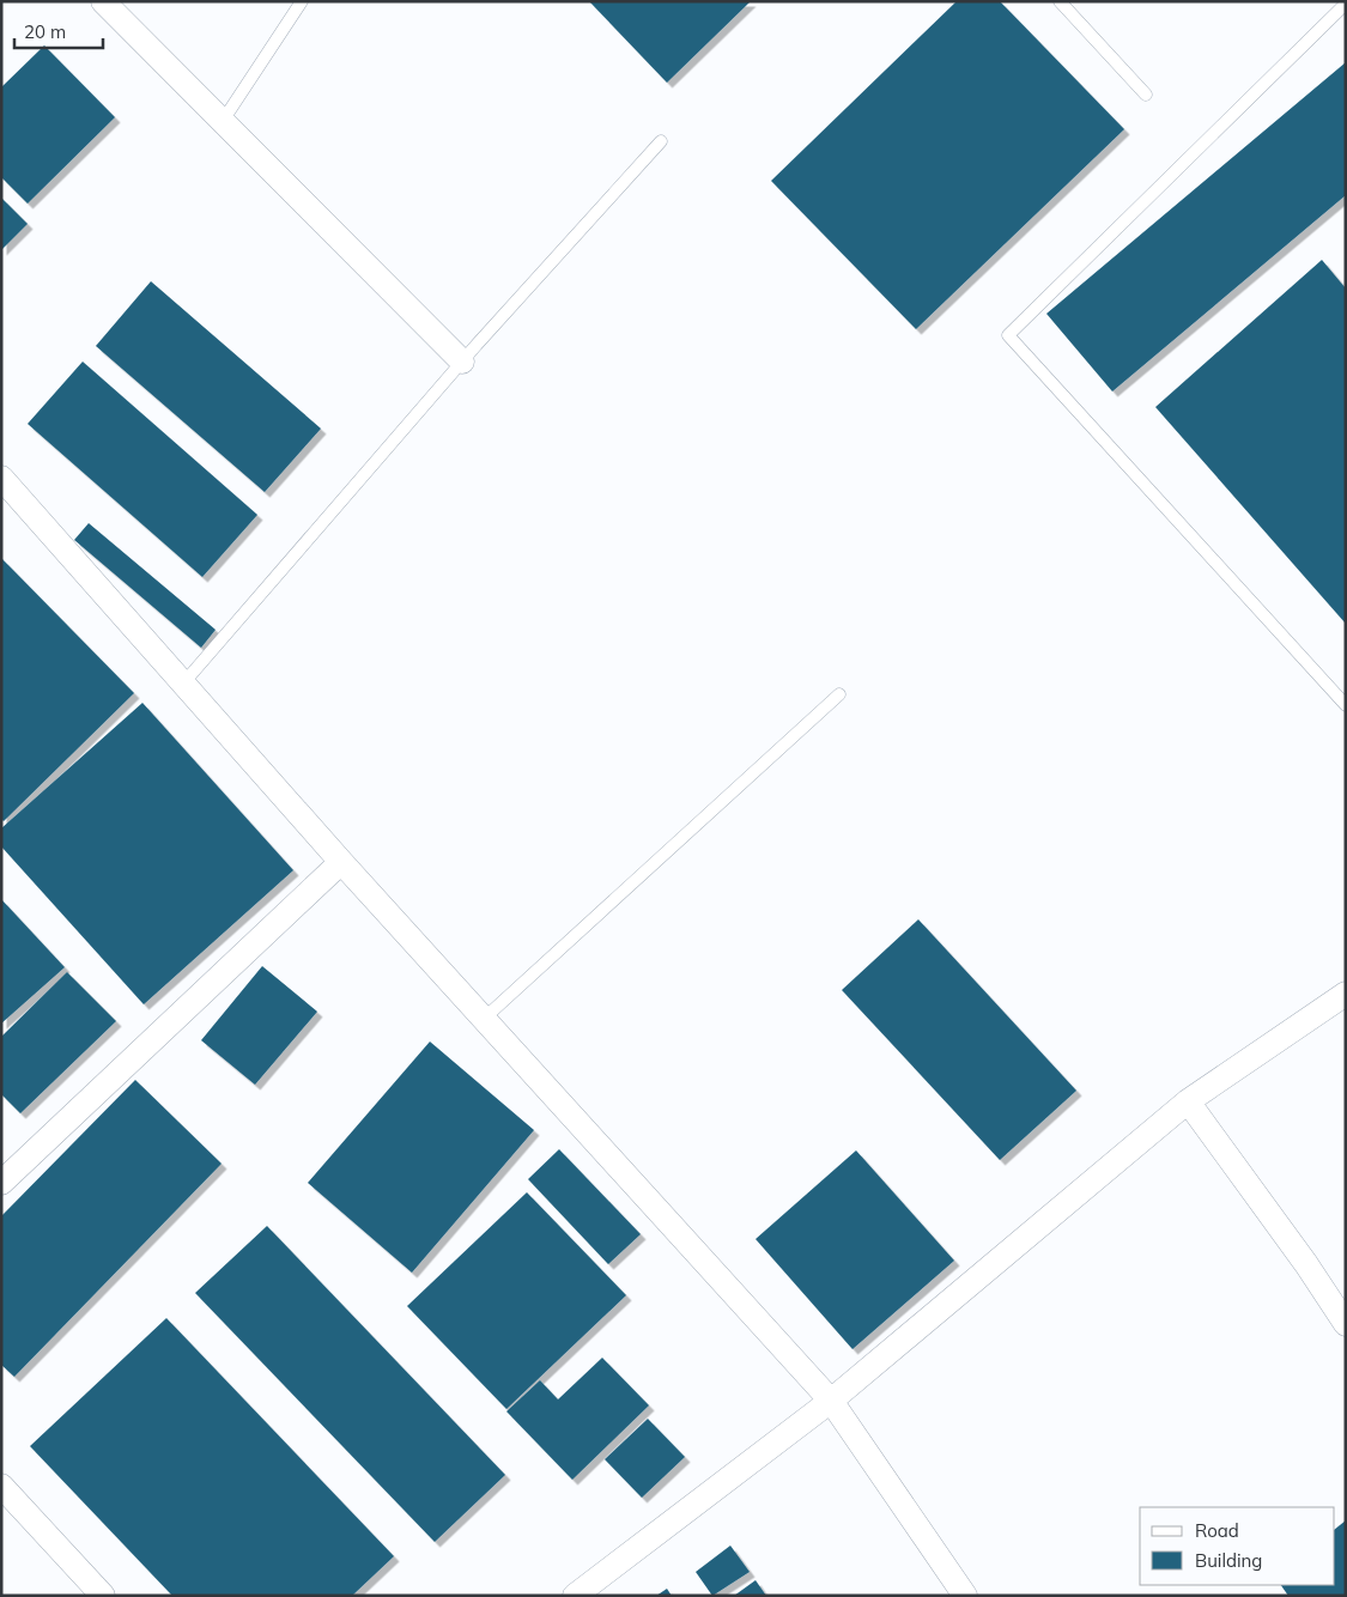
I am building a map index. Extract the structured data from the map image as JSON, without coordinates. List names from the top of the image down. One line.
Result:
{"legend":["Road","Building"],"scale_bar":"20 m"}
